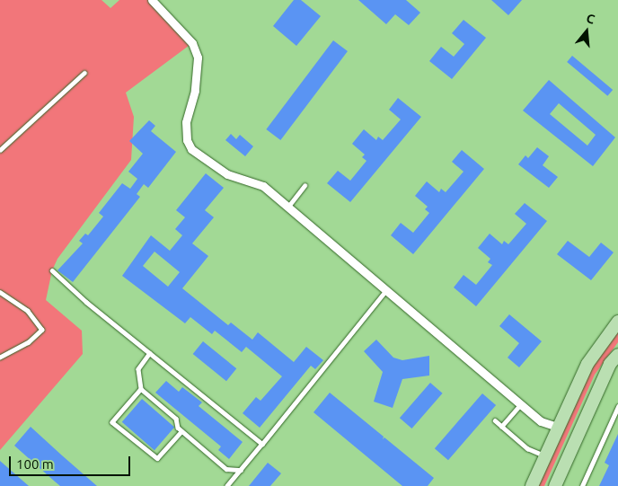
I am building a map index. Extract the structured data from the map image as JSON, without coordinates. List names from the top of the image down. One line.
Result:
{"scale_bar":"100 m","north":"top"}
